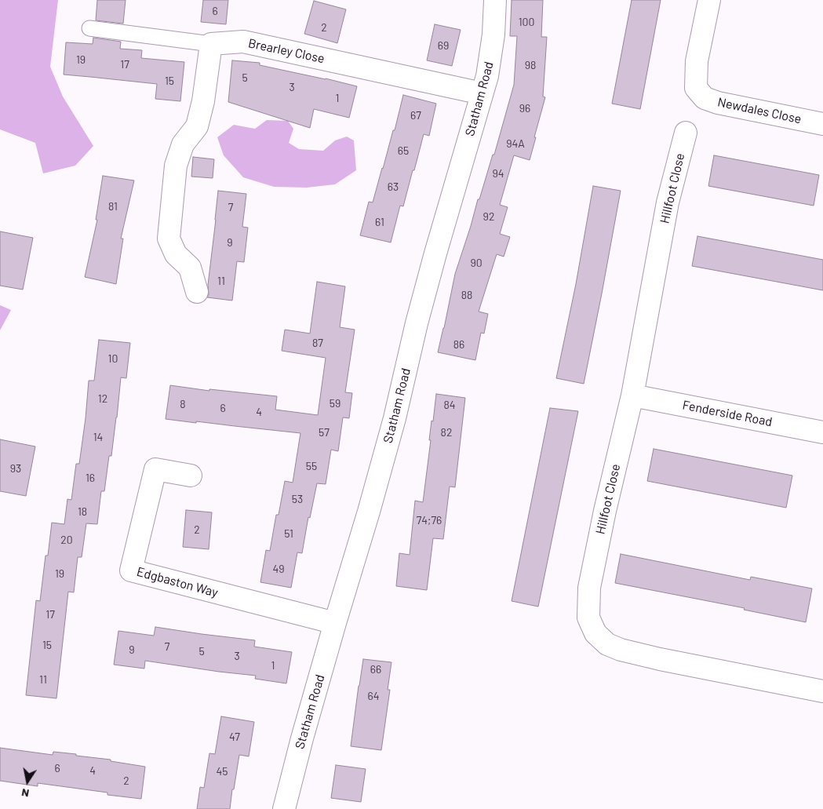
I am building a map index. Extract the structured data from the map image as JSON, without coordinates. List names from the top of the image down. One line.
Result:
{"streets":{"street":["Brearley Close","Statham Road","Newdales Close","Hillfoot Close","Fenderside Road","Edgbaston Way"]},"crossings":[["Brearley Close","Statham Road"],["Statham Road","Edgbaston Way"],["Hillfoot Close","Fenderside Road"]],"house_numbers":["6","100","2","69","19","17","98","5","15","3","1","96","67","94A","65","94","63","81","7","92","61","9","90","11","88","87","86","10","12","59","8","84","6","4","57","82","14","55","93","16","53","18","74;76","2","51","20","49","19","17","15","7","9","5","3","1","66","11","64","47","6","4","45","2"],"north":"bottom"}
